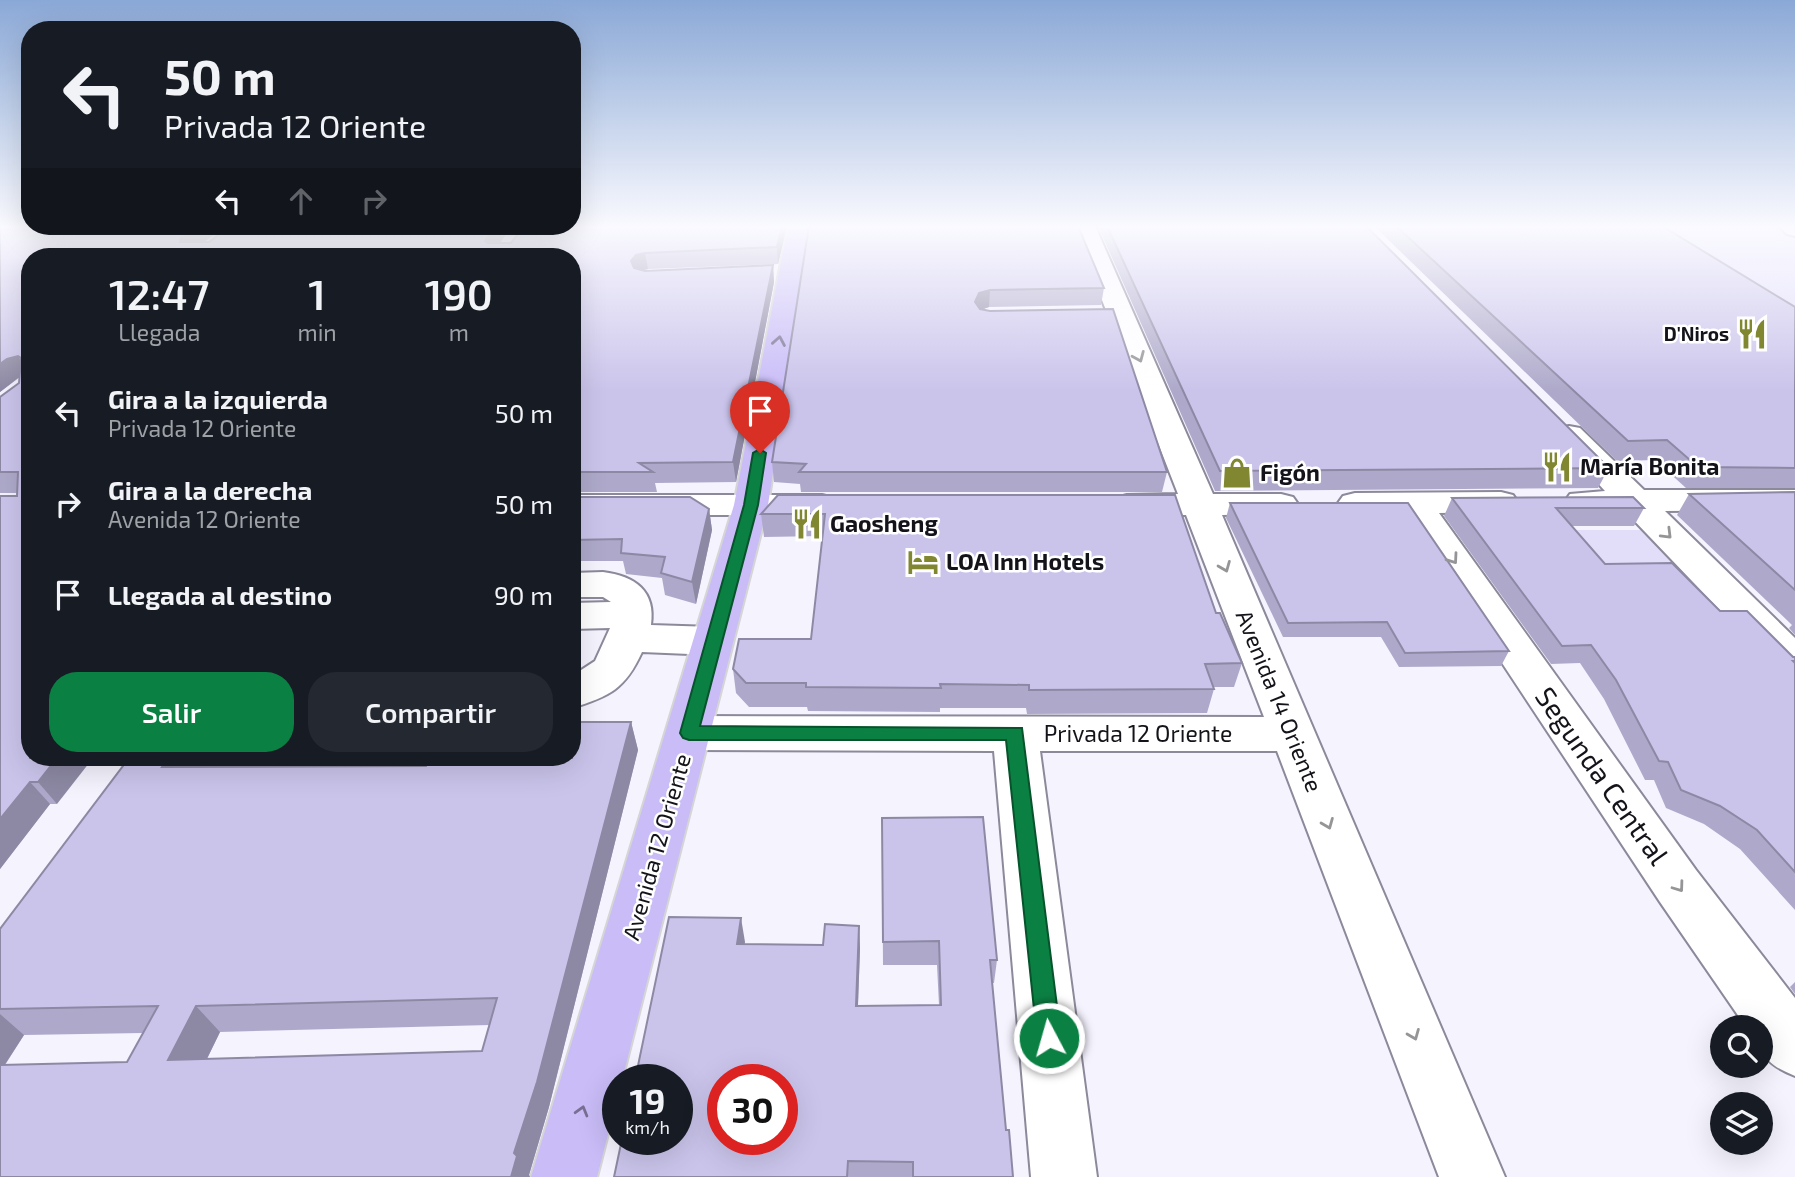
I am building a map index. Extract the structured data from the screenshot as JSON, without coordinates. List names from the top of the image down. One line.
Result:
{"streets":{"main road":["Avenida 12 Oriente"],"street":["Avenida 14 Oriente","Privada 12 Oriente","Segunda Central"]},"crossings":[["Avenida 14 Oriente","Privada 12 Oriente"],["Privada 12 Oriente","Avenida 12 Oriente"]],"one_way":["Avenida 12 Oriente"],"places":{"restaurant":["D'Niros","María Bonita","Gaosheng"],"shop":["Figón"],"hotel":["LOA Inn Hotels"]},"page":{"turn":["50 m","Privada 12 Oriente"],"eta":["12:47","Llegada","1","min","190","m"],"list":[{"name":"Gira a la izquierda","note":"Privada 12 Oriente","value":"50 m"},{"name":"Gira a la derecha","note":"Avenida 12 Oriente","value":"50 m"},{"name":"Llegada al destino","value":"90 m"}],"buttons":["Salir","Compartir"],"speed":"19 km/h","limit":"30"}}
